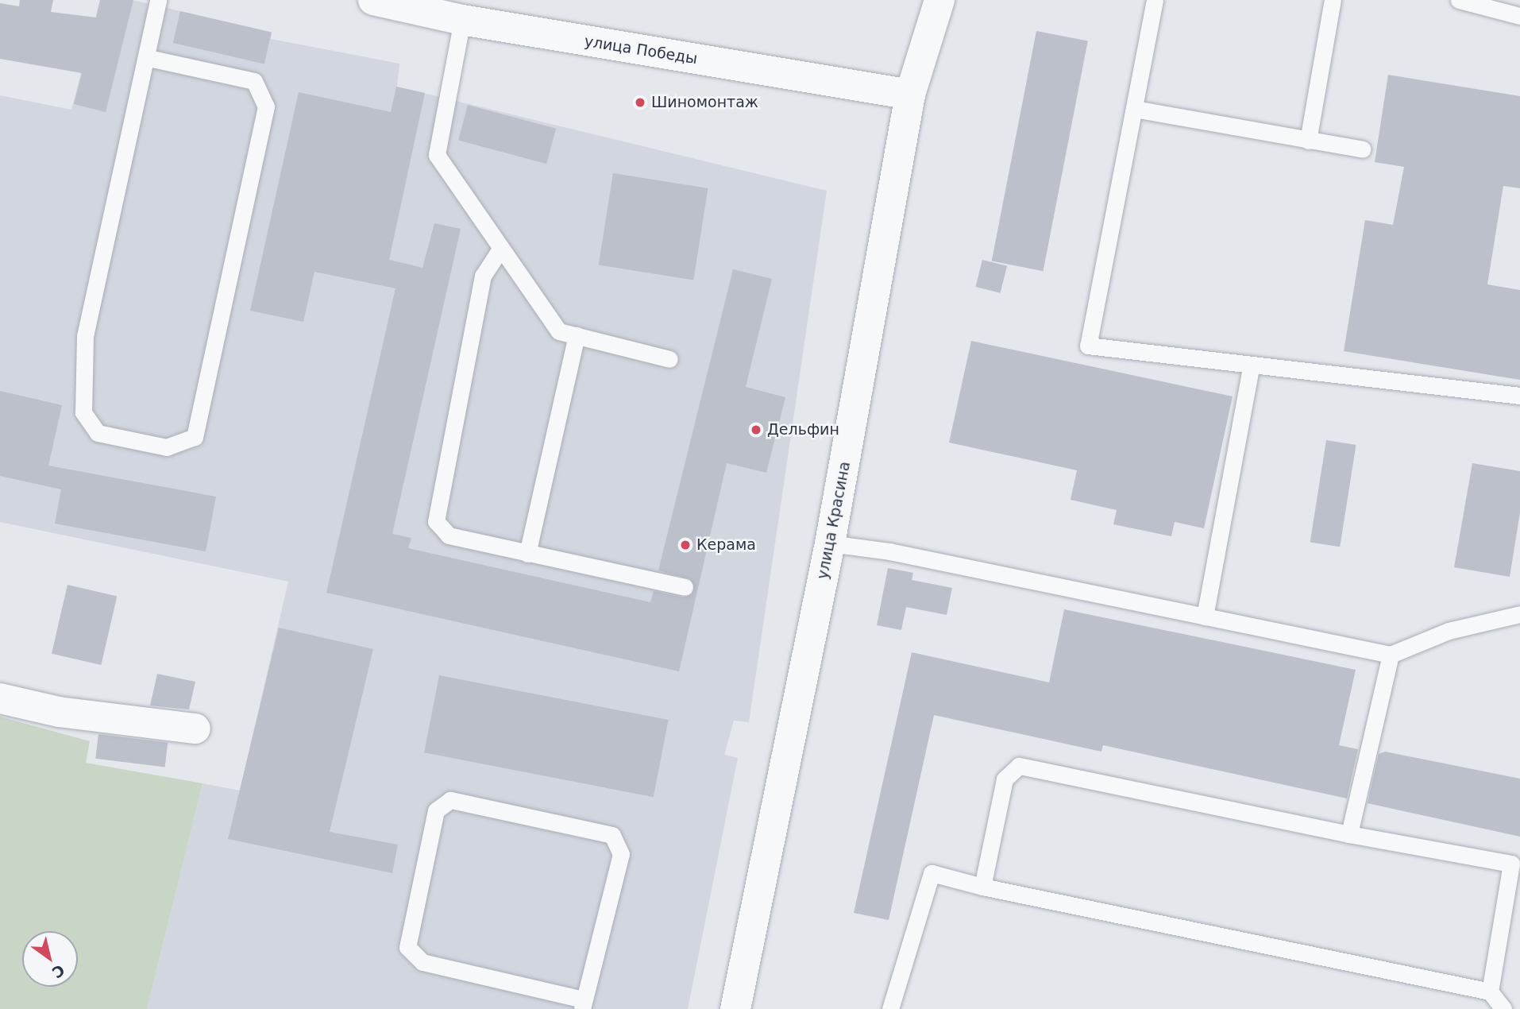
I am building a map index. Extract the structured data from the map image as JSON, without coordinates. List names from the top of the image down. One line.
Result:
{"streets":{"street":["улица Победы","улица Красина"]},"crossings":[["улица Победы","улица Красина"]],"places":["Шиномонтаж","Дельфин","Керама"],"north":"bottom right"}
